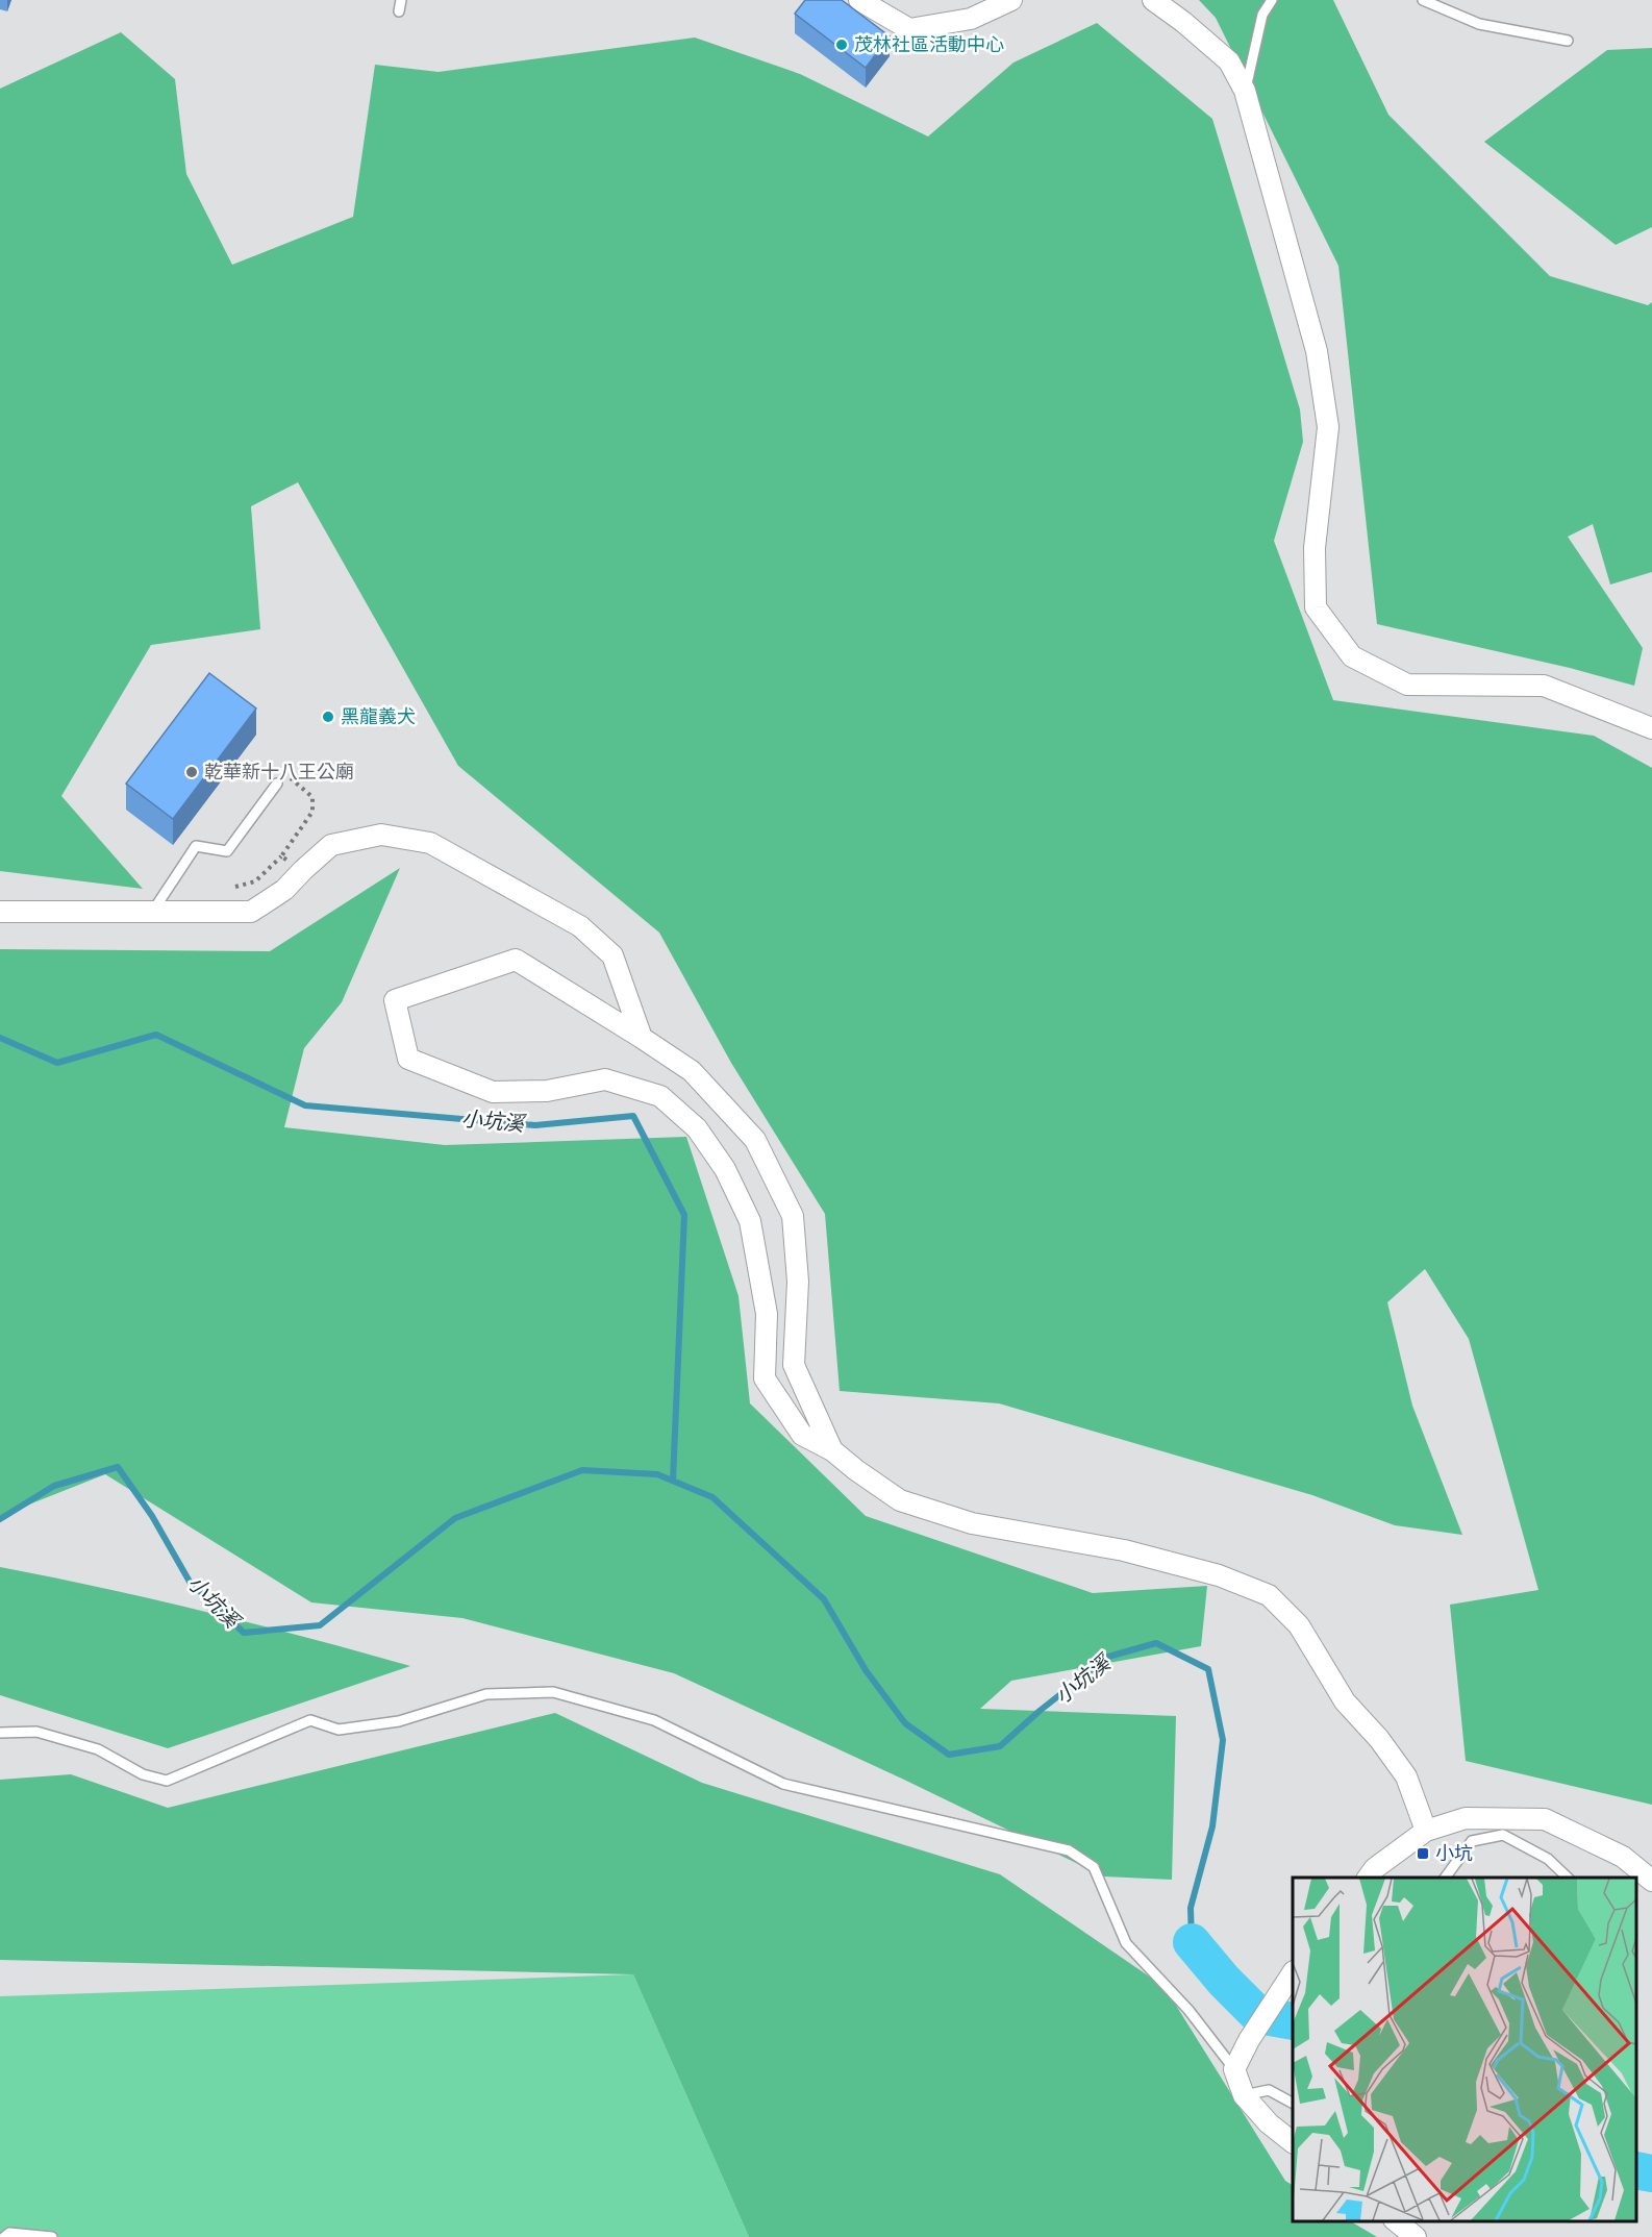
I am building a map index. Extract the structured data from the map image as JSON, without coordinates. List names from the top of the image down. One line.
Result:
{"water":["小坑溪"],"places":{"other":["茂林社區活動中心","黑龍義犬","乾華新十八王公廟"],"transit":["小坑"]}}
